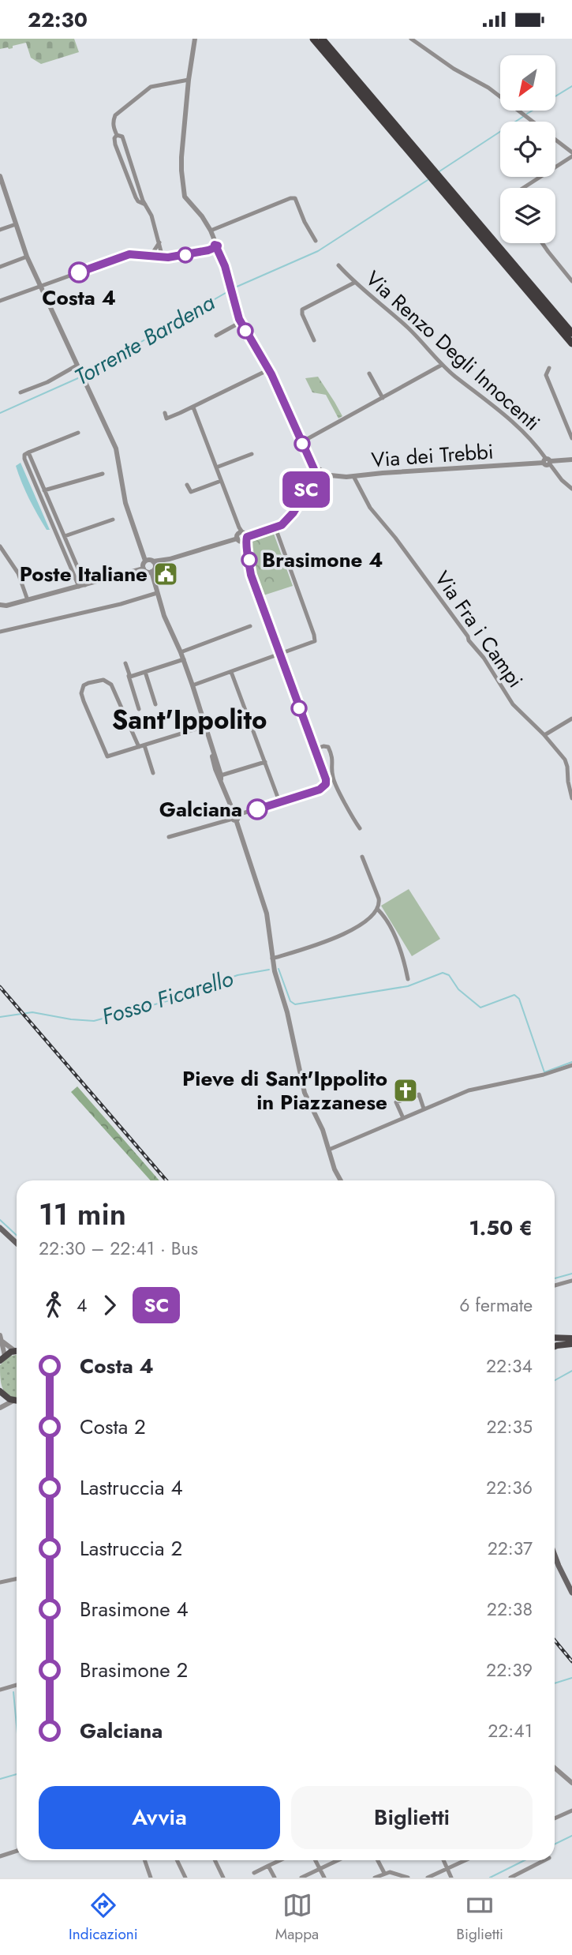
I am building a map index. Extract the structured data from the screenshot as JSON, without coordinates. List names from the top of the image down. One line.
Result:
{"streets":{"street":["Via Renzo Degli Innocenti","Via dei Trebbi","Via Fra i Campi"]},"crossings":[["Via Renzo Degli Innocenti","Via dei Trebbi"],["Via dei Trebbi","Via Fra i Campi"]],"districts":["Sant'Ippolito"],"water":["Torrente Bardena","Fosso Ficarello"],"places":{"other":["Costa 4","Brasimone 4","Galciana"],"public building":["Poste Italiane"],"church":["Pieve di Sant'Ippolito in Piazzanese"]},"lines":["bus line SC"],"north":"bottom left","page":{"status":"22:30","on_map":"SC","heading":["11 min","22:30 – 22:41 · Bus","1.50 €"],"legs":["4","SC","6 fermate"],"list":[{"name":"Costa 4","value":"22:34"},{"name":"Costa 2","value":"22:35"},{"name":"Lastruccia 4","value":"22:36"},{"name":"Lastruccia 2","value":"22:37"},{"name":"Brasimone 4","value":"22:38"},{"name":"Brasimone 2","value":"22:39"},{"name":"Galciana","value":"22:41"}],"buttons":["Avvia","Biglietti"],"tabs":["Indicazioni","Mappa","Biglietti"]}}
